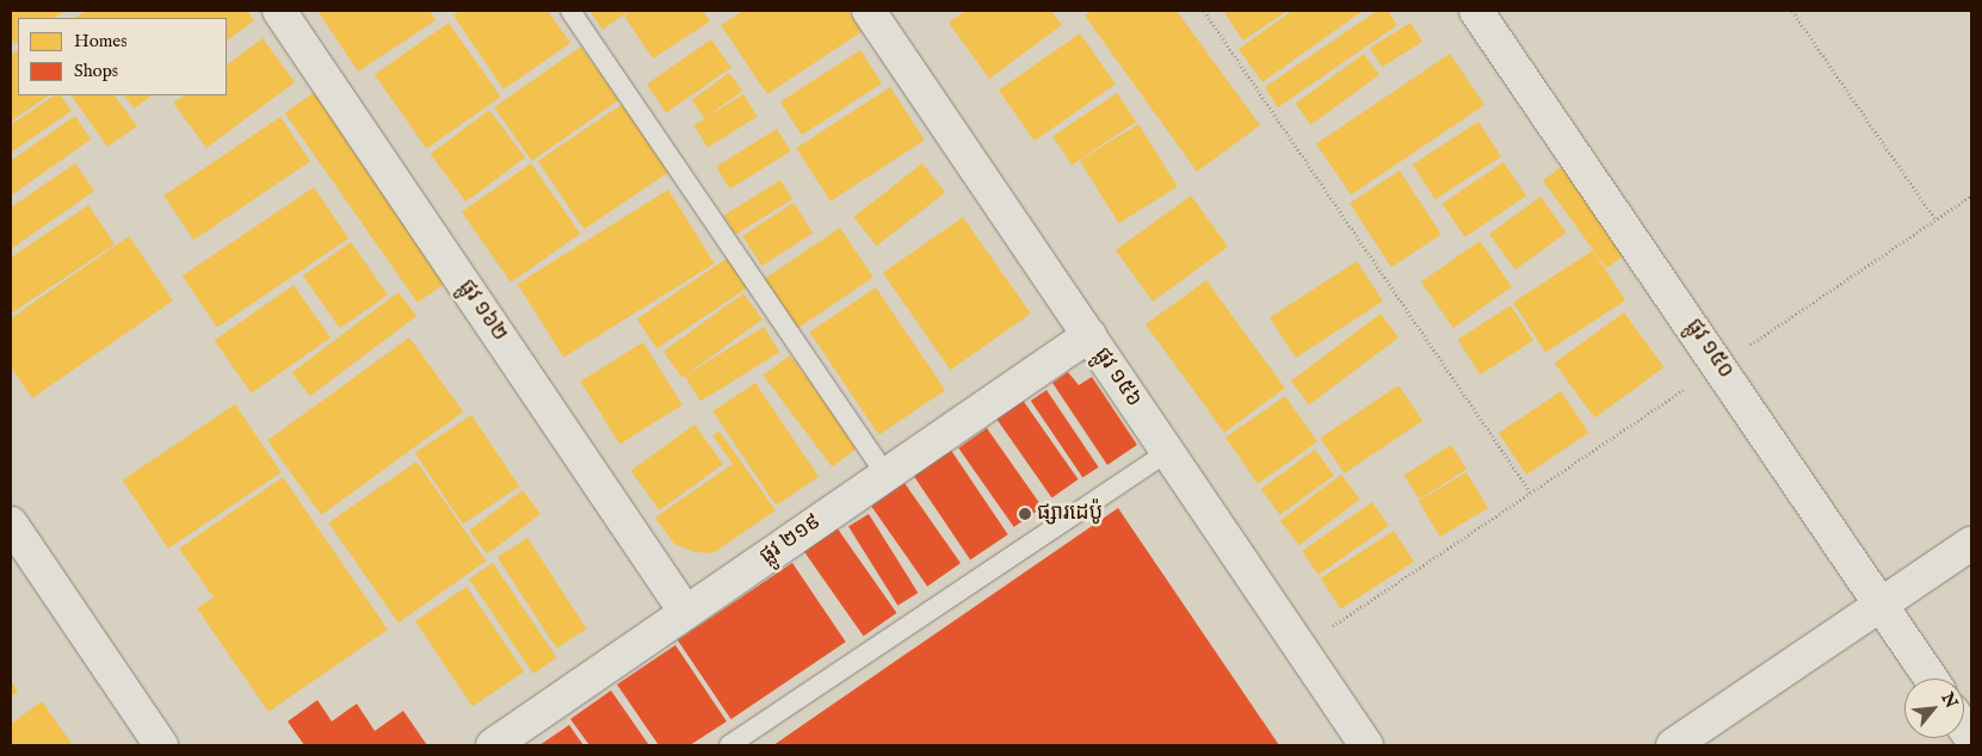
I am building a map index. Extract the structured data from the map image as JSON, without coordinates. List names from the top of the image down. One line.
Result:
{"streets":{"street":["ផ្លូវ ១៦២","ផ្លូវ ១៥០","ផ្លូវ ១៥៦","ផ្លូវ ២១៩"]},"crossings":[["ផ្លូវ ១៦២","ផ្លូវ ២១៩"],["ផ្លូវ ១៥៦","ផ្លូវ ២១៩"]],"places":["ផ្សារដេប៉ូ"],"legend":["Homes","Shops"],"north":"top right"}
